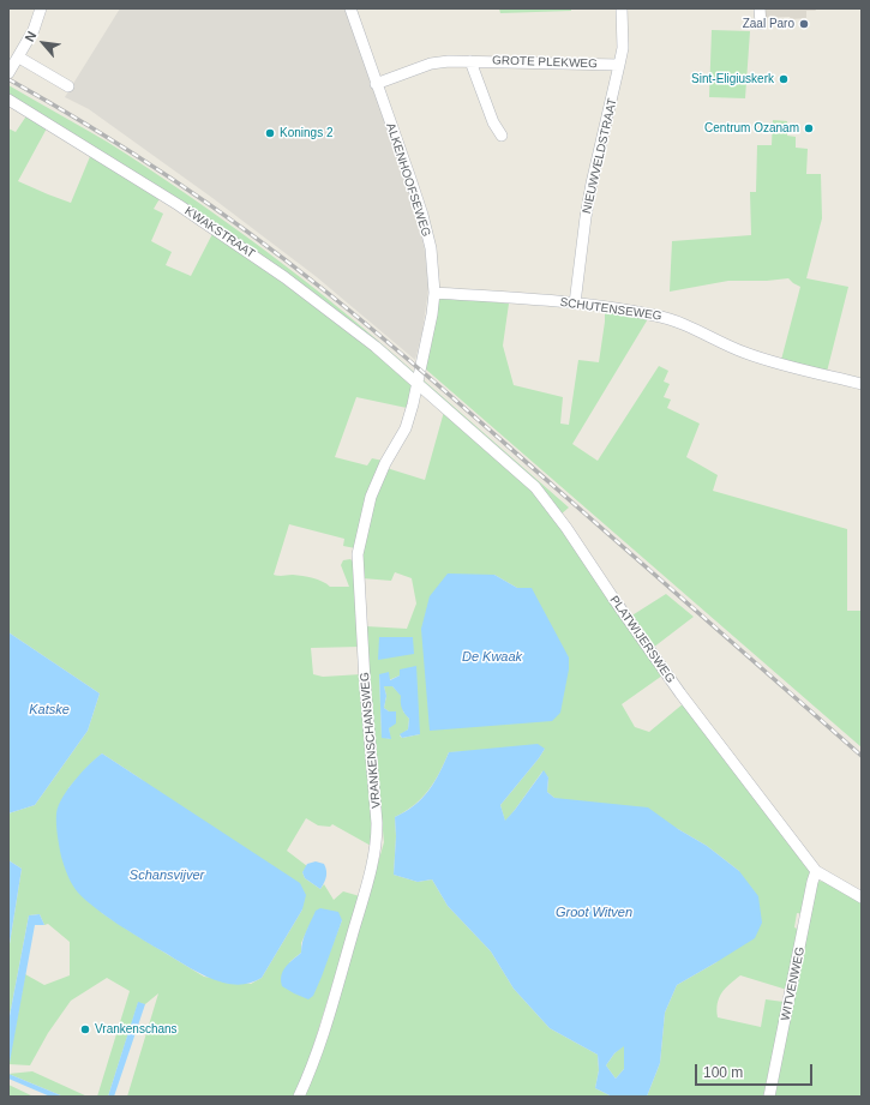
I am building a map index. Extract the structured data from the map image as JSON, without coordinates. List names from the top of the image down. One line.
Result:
{"streets":{"street":["GROTE PLEKWEG","NIEUWVELDSTRAAT","ALKENHOOFSEWEG","KWAKSTRAAT","SCHUTENSEWEG","PLATWIJERSWEG","VRANKENSCHANSWEG","WITVENWEG"]},"crossings":[["GROTE PLEKWEG","NIEUWVELDSTRAAT"],["GROTE PLEKWEG","ALKENHOOFSEWEG"],["NIEUWVELDSTRAAT","SCHUTENSEWEG"],["ALKENHOOFSEWEG","KWAKSTRAAT"],["ALKENHOOFSEWEG","SCHUTENSEWEG"],["ALKENHOOFSEWEG","PLATWIJERSWEG"],["ALKENHOOFSEWEG","VRANKENSCHANSWEG"],["KWAKSTRAAT","PLATWIJERSWEG"],["KWAKSTRAAT","VRANKENSCHANSWEG"],["PLATWIJERSWEG","VRANKENSCHANSWEG"],["PLATWIJERSWEG","WITVENWEG"]],"water":["De Kwaak","Katske","Schansvijver","Groot Witven"],"places":["Zaal Paro","Sint-Eligiuskerk","Centrum Ozanam","Konings 2","Vrankenschans"],"scale_bar":"100 m","north":"top left"}
